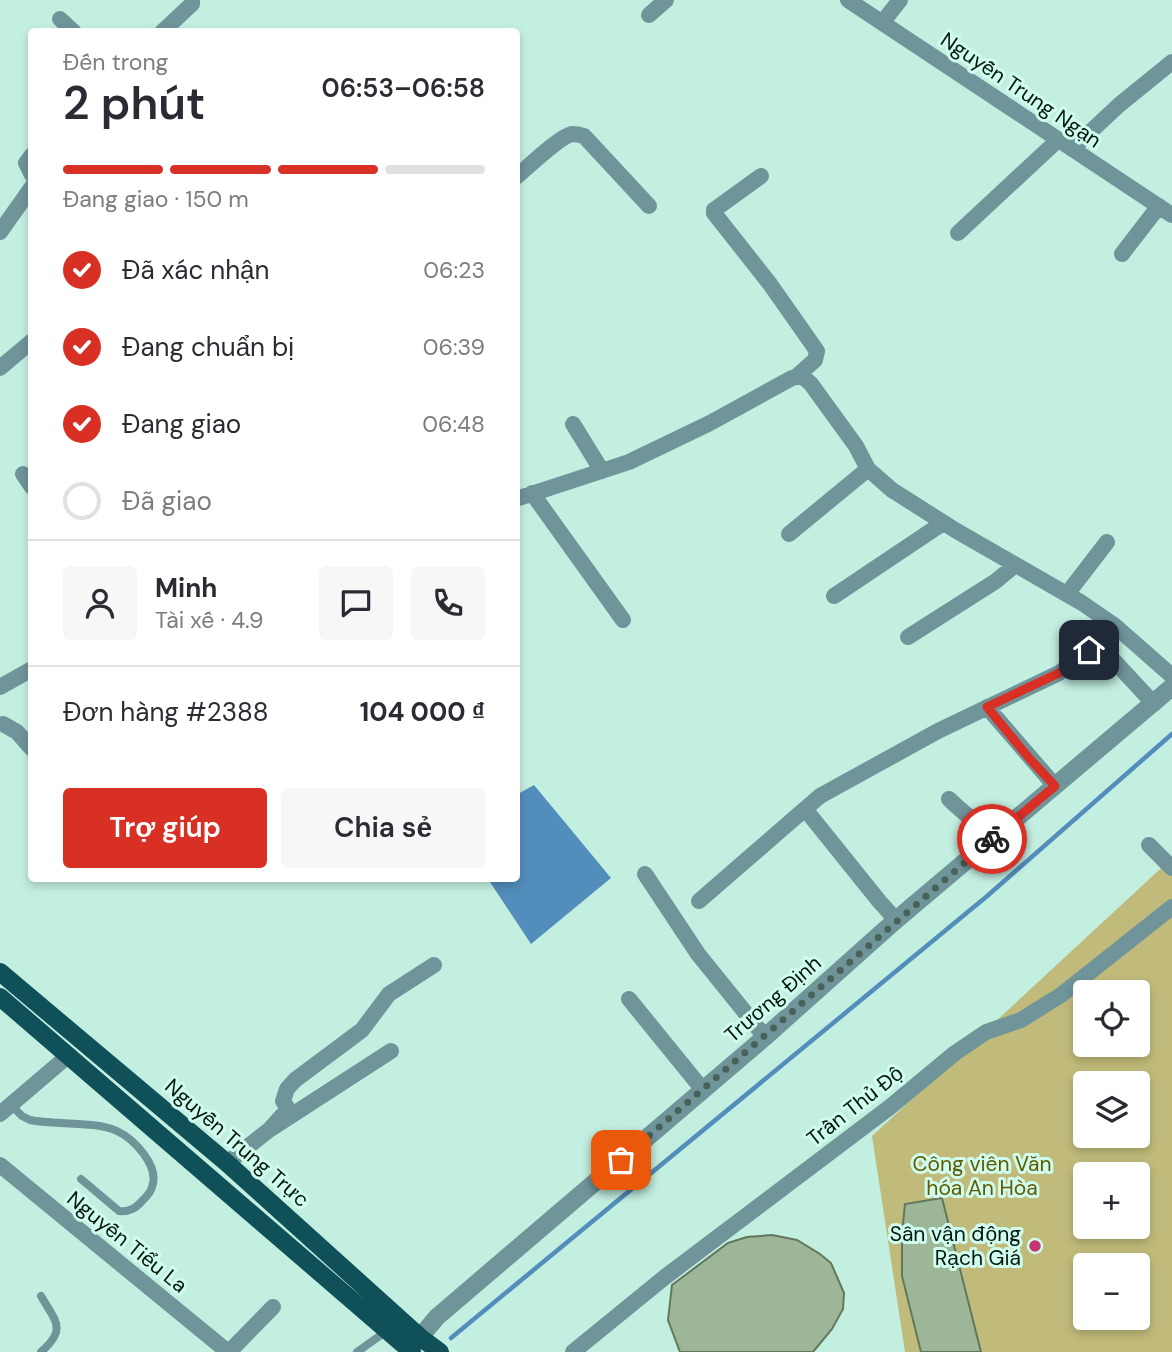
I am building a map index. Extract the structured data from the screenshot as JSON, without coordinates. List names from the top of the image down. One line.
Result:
{"streets":{"main road":["Nguyễn Trung Trực"],"street":["Nguyễn Trung Ngạn","Trương Định","Trần Thủ Độ","Nguyễn Tiểu La"]},"crossings":[["Trương Định","Nguyễn Trung Trực"]],"parks":["Công viên Văn hóa An Hòa"],"places":["Sân vận động Rạch Giá"],"page":{"heading":["2 phút","Đến trong","06:53–06:58"],"panel":["Minh","Tài xế · 4.9","Đơn hàng #2388","104 000 ₫"],"bar":"Đang giao · 150 m","list":[["Đã xác nhận","06:23"],["Đang chuẩn bị","06:39"],["Đang giao","06:48"],"Đã giao"],"buttons":["Trợ giúp","Chia sẻ"],"map_buttons":["+","−"]}}
